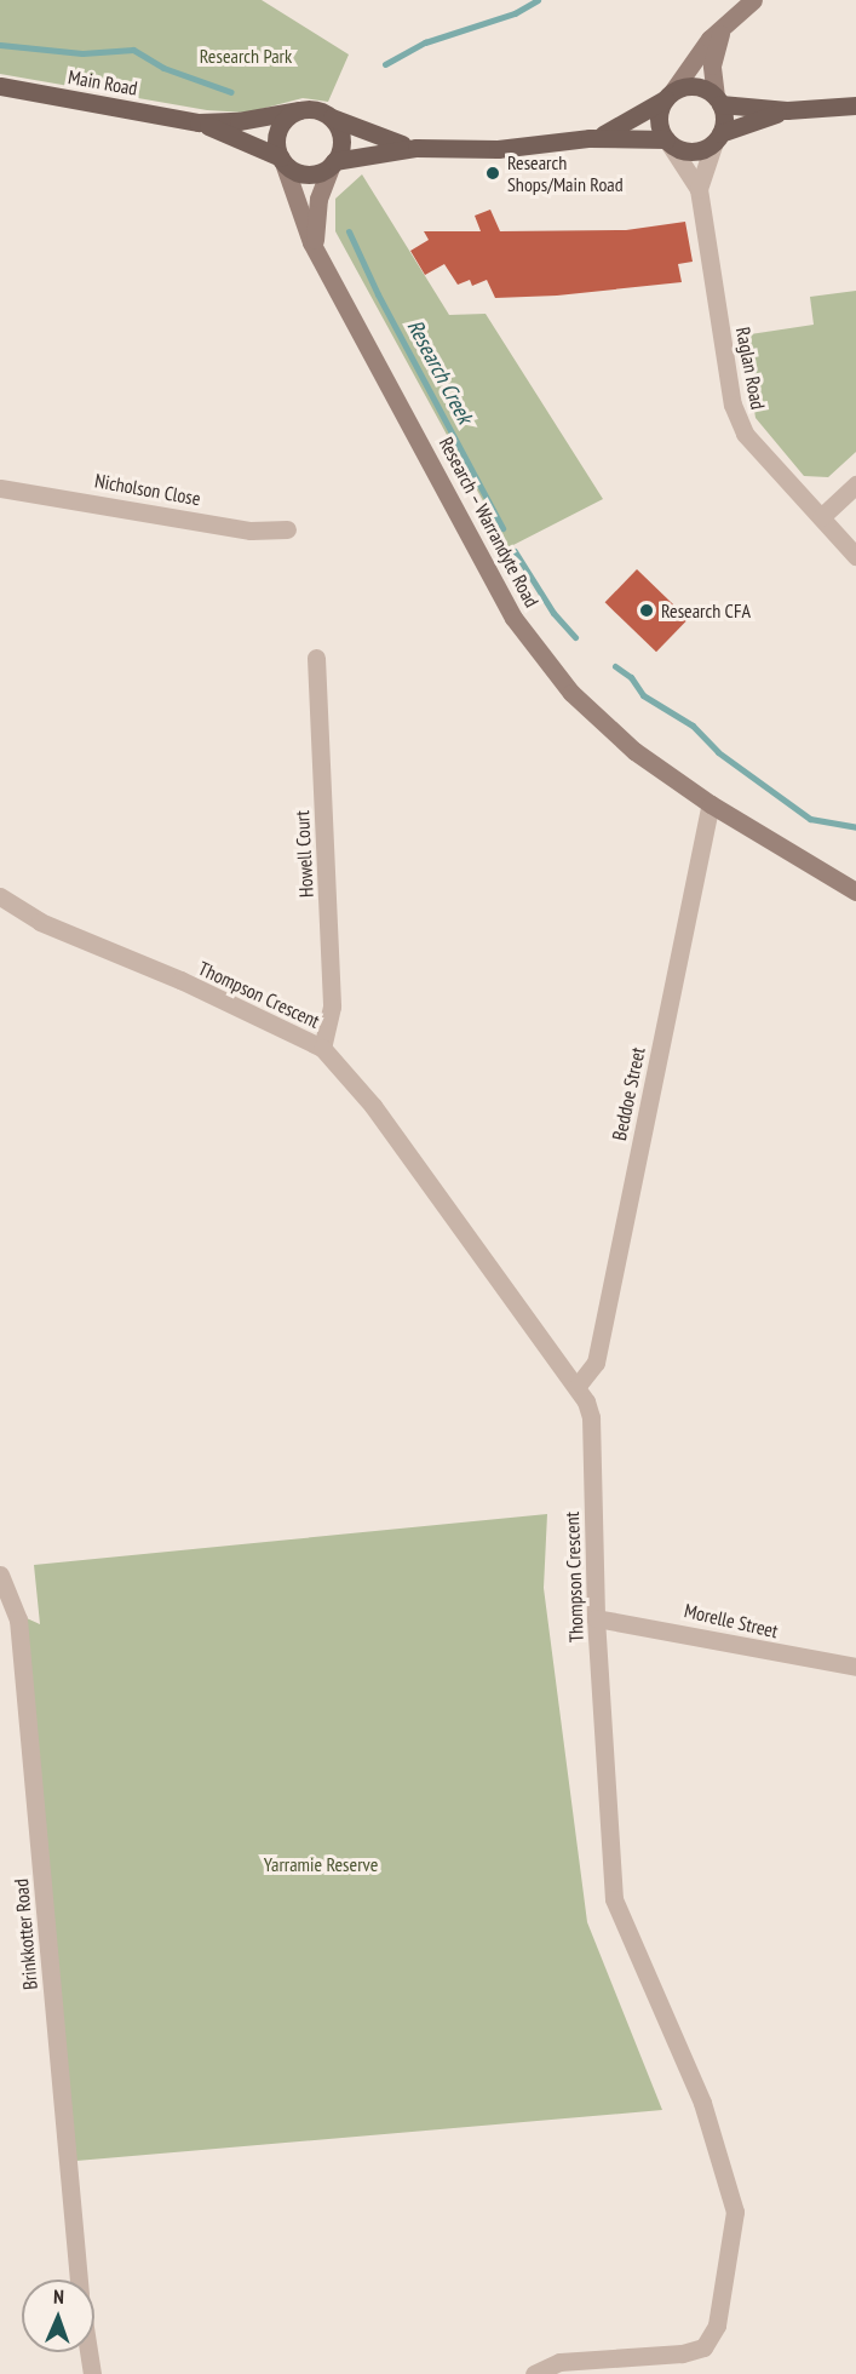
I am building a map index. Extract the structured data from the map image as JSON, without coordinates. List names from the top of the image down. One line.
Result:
{"streets":{"main road":["Main Road","Research – Warrandyte Road"],"street":["Raglan Road","Nicholson Close","Howell Court","Thompson Crescent","Beddoe Street","Morelle Street","Brinkkotter Road"]},"crossings":[["Main Road","Raglan Road"],["Main Road","Research – Warrandyte Road"],["Research – Warrandyte Road","Beddoe Street"],["Howell Court","Thompson Crescent"],["Thompson Crescent","Beddoe Street"],["Thompson Crescent","Morelle Street"]],"water":["Research Creek"],"parks":["Research Park","Yarramie Reserve"],"places":["Research Shops/Main Road","Research CFA"],"north":"top"}
